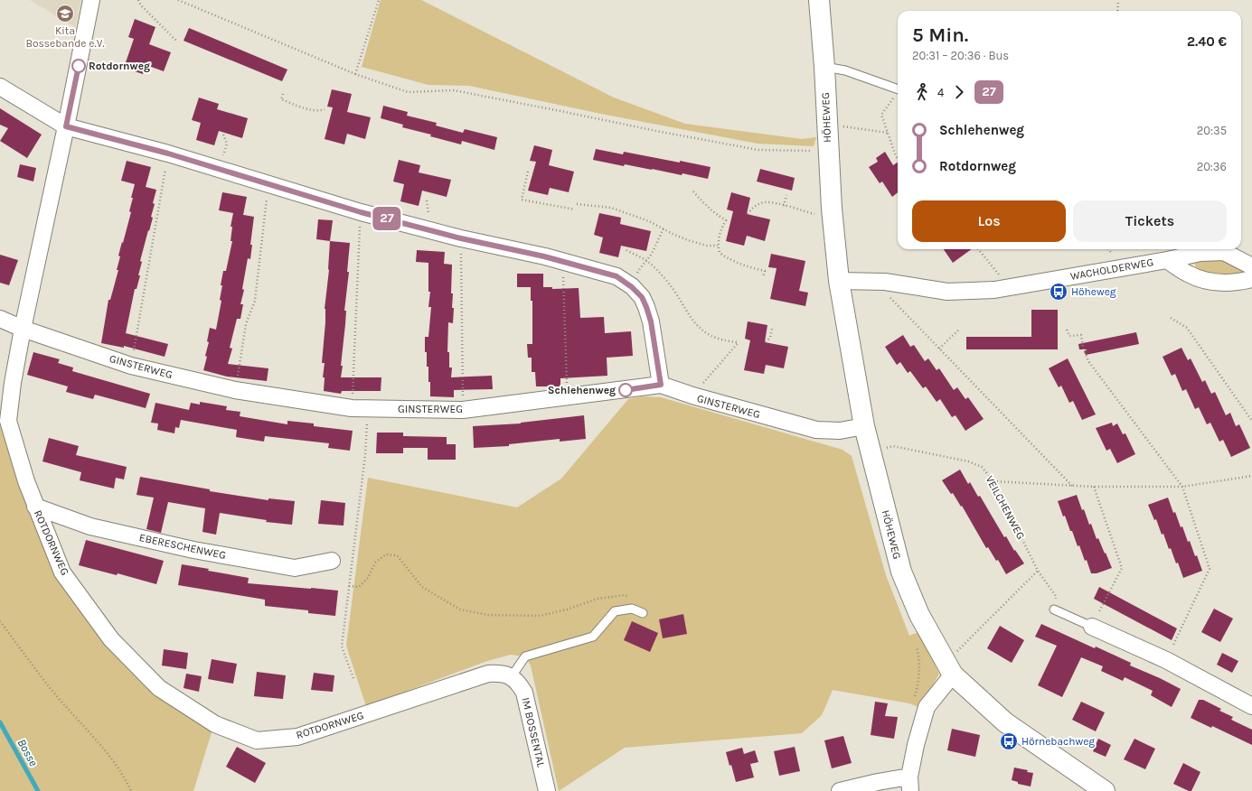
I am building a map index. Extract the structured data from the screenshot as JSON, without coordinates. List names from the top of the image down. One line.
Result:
{"streets":{"street":["HÖHEWEG","WACHOLDERWEG","GINSTERWEG","ROTDORNWEG","EBERESCHENWEG","IM BOSSENTAL"],"path":["VEILCHENWEG"]},"crossings":[["HÖHEWEG","WACHOLDERWEG"],["HÖHEWEG","GINSTERWEG"],["GINSTERWEG","ROTDORNWEG"],["ROTDORNWEG","EBERESCHENWEG"],["ROTDORNWEG","IM BOSSENTAL"]],"water":["Bosse"],"places":{"school or university":["Kita Bossebande e.V."],"other":["Rotdornweg","Schlehenweg"],"bus stop":["Höheweg","Hörnebachweg"]},"lines":["bus line 27"],"page":{"on_map":"27","heading":["5 Min.","20:31 – 20:36 · Bus","2.40 €"],"legs":["4","27"],"list":[{"name":"Schlehenweg","value":"20:35"},{"name":"Rotdornweg","value":"20:36"}],"buttons":["Los","Tickets"]}}
